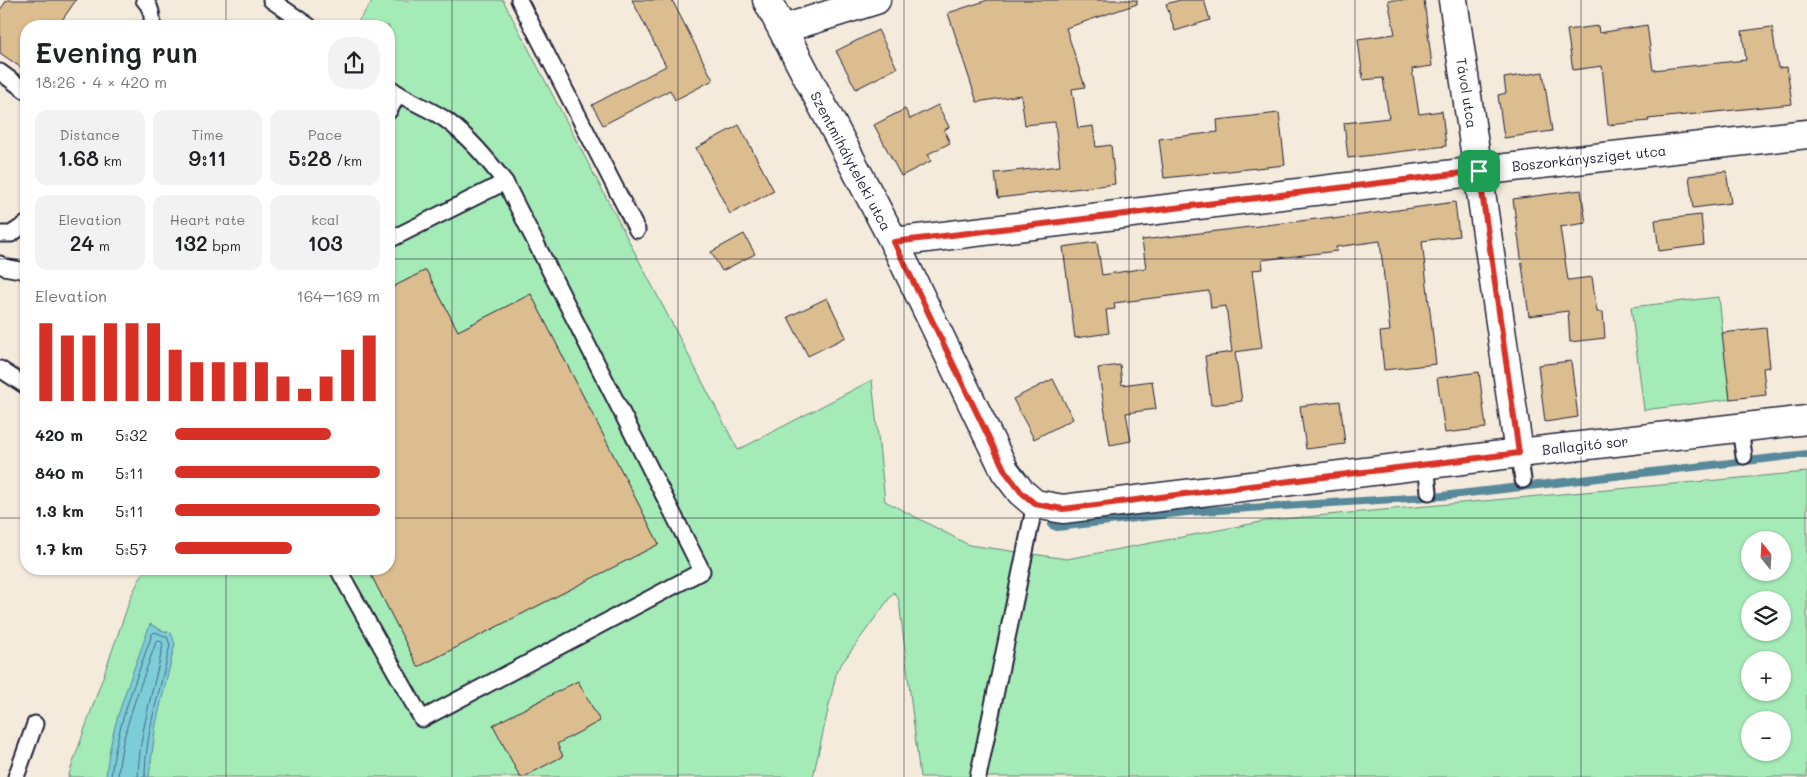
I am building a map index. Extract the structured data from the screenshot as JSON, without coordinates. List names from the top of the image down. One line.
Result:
{"streets":{"street":["Távol utca","Boszorkánysziget utca","Szentmihályteleki utca","Ballagitó sor"]},"crossings":[["Távol utca","Boszorkánysziget utca"],["Távol utca","Ballagitó sor"],["Boszorkánysziget utca","Szentmihályteleki utca"],["Szentmihályteleki utca","Ballagitó sor"]],"north":"top","page":{"heading":["Evening run","18:26 · 4 × 420 m"],"stats":[["Distance","1.68 km"],["Time","9:11"],["Pace","5:28 /km"],["Elevation","24 m"],["Heart rate","132 bpm"],["kcal","103"]],"chart":["Elevation","164–169 m"],"list":[{"name":"420 m","note":"5:32"},{"name":"840 m","note":"5:11"},{"name":"1.3 km","note":"5:11"},{"name":"1.7 km","note":"5:57"}],"map_buttons":["+","−"]}}
